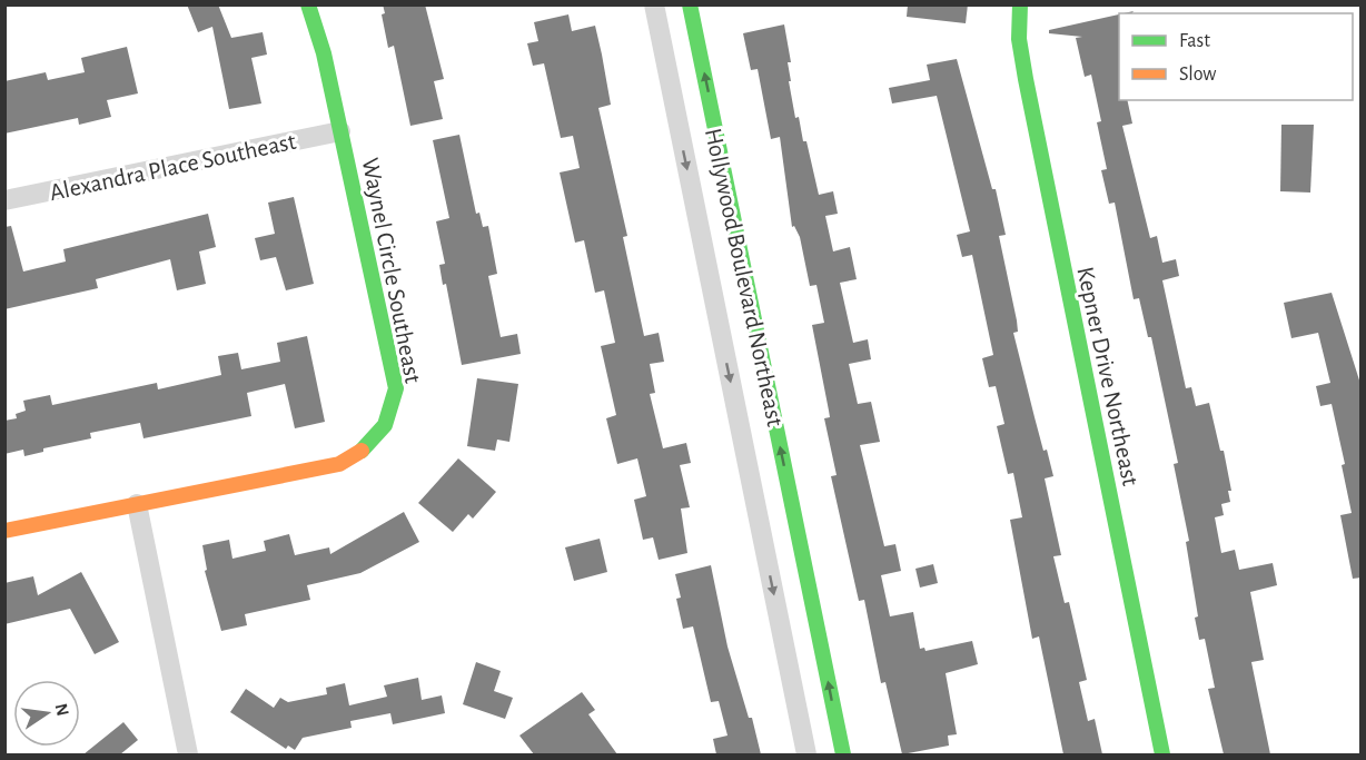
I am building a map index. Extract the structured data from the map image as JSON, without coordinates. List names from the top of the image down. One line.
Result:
{"streets":{"street":["Alexandra Place Southeast","Waynel Circle Southeast","Hollywood Boulevard Northeast","Kepner Drive Northeast"]},"crossings":[["Alexandra Place Southeast","Waynel Circle Southeast"]],"legend":["Fast","Slow"],"north":"right"}
